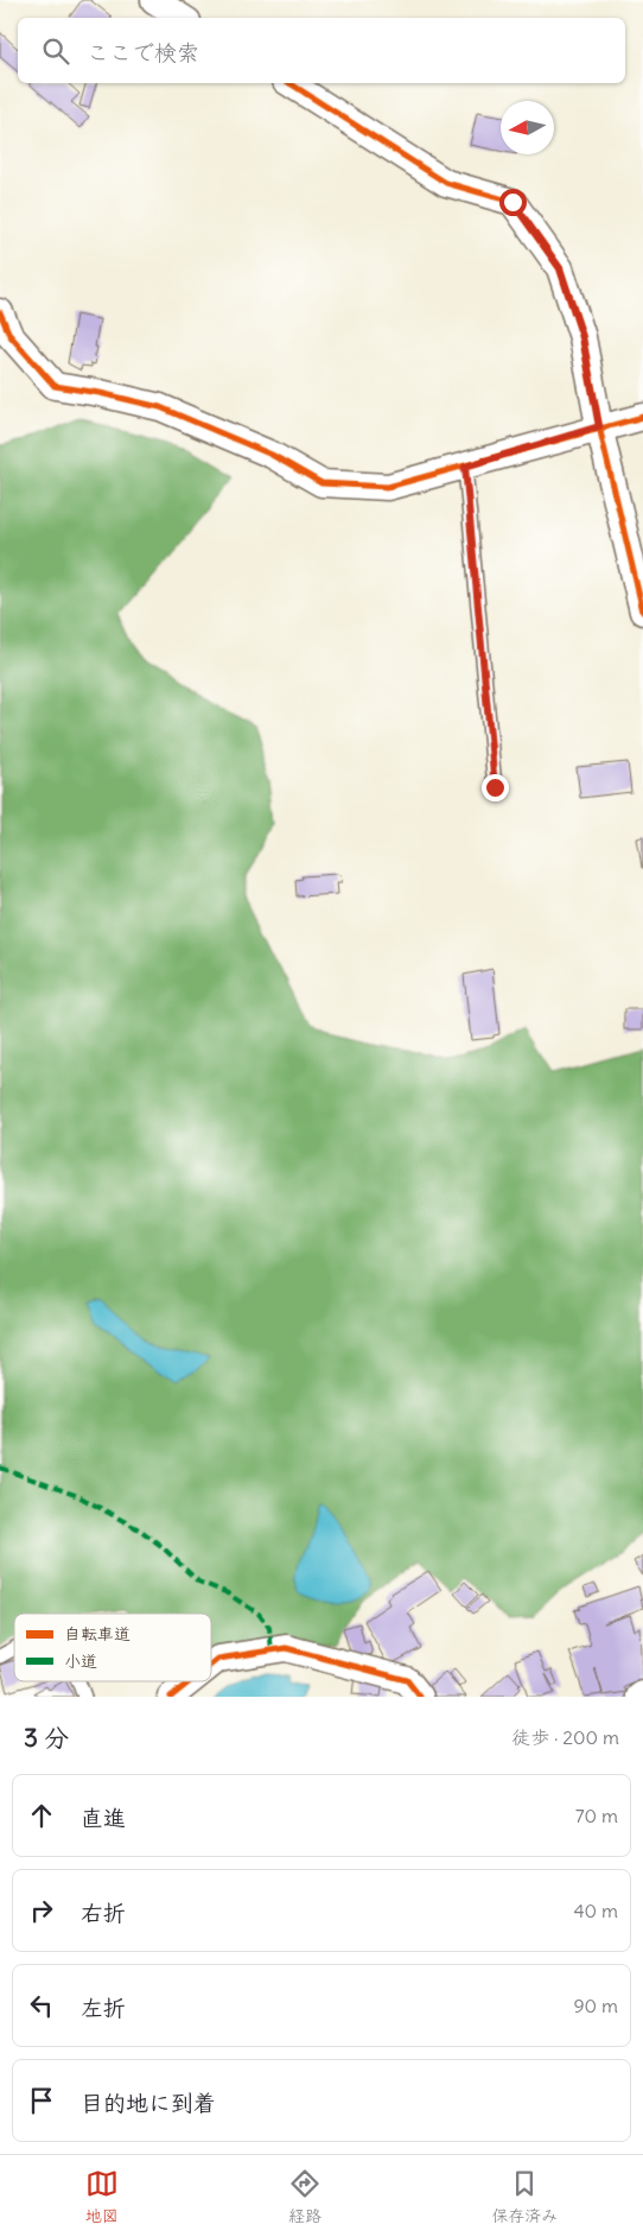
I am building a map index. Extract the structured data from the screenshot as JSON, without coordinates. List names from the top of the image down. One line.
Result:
{"legend":["自転車道","小道"],"north":"left","page":{"search":"ここで検索","heading":["3 分","徒歩 · 200 m"],"list":[["直進","70 m"],["右折","40 m"],["左折","90 m"],"目的地に到着"],"nav":["地図","経路","保存済み"]}}
